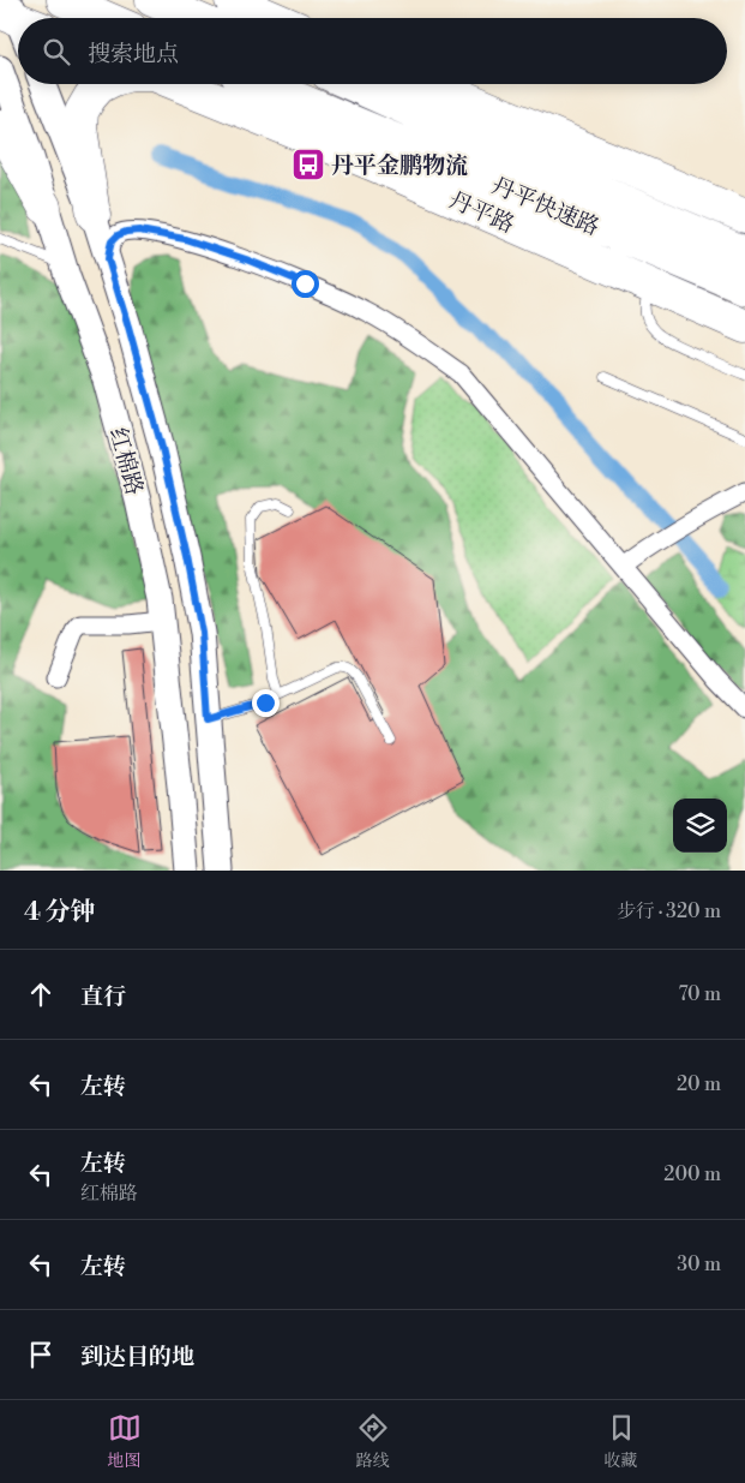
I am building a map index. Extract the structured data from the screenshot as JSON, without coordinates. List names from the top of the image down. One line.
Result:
{"streets":{"highway":["丹平快速路","丹平路"],"main road":["红棉路"]},"places":{"bus stop":["丹平金鹏物流"]},"page":{"search":"搜索地点","heading":["4 分钟","步行 · 320 m"],"list":[["直行","70 m"],["左转","20 m"],["左转","红棉路","200 m"],["左转","30 m"],"到达目的地"],"nav":["地图","路线","收藏"]}}
